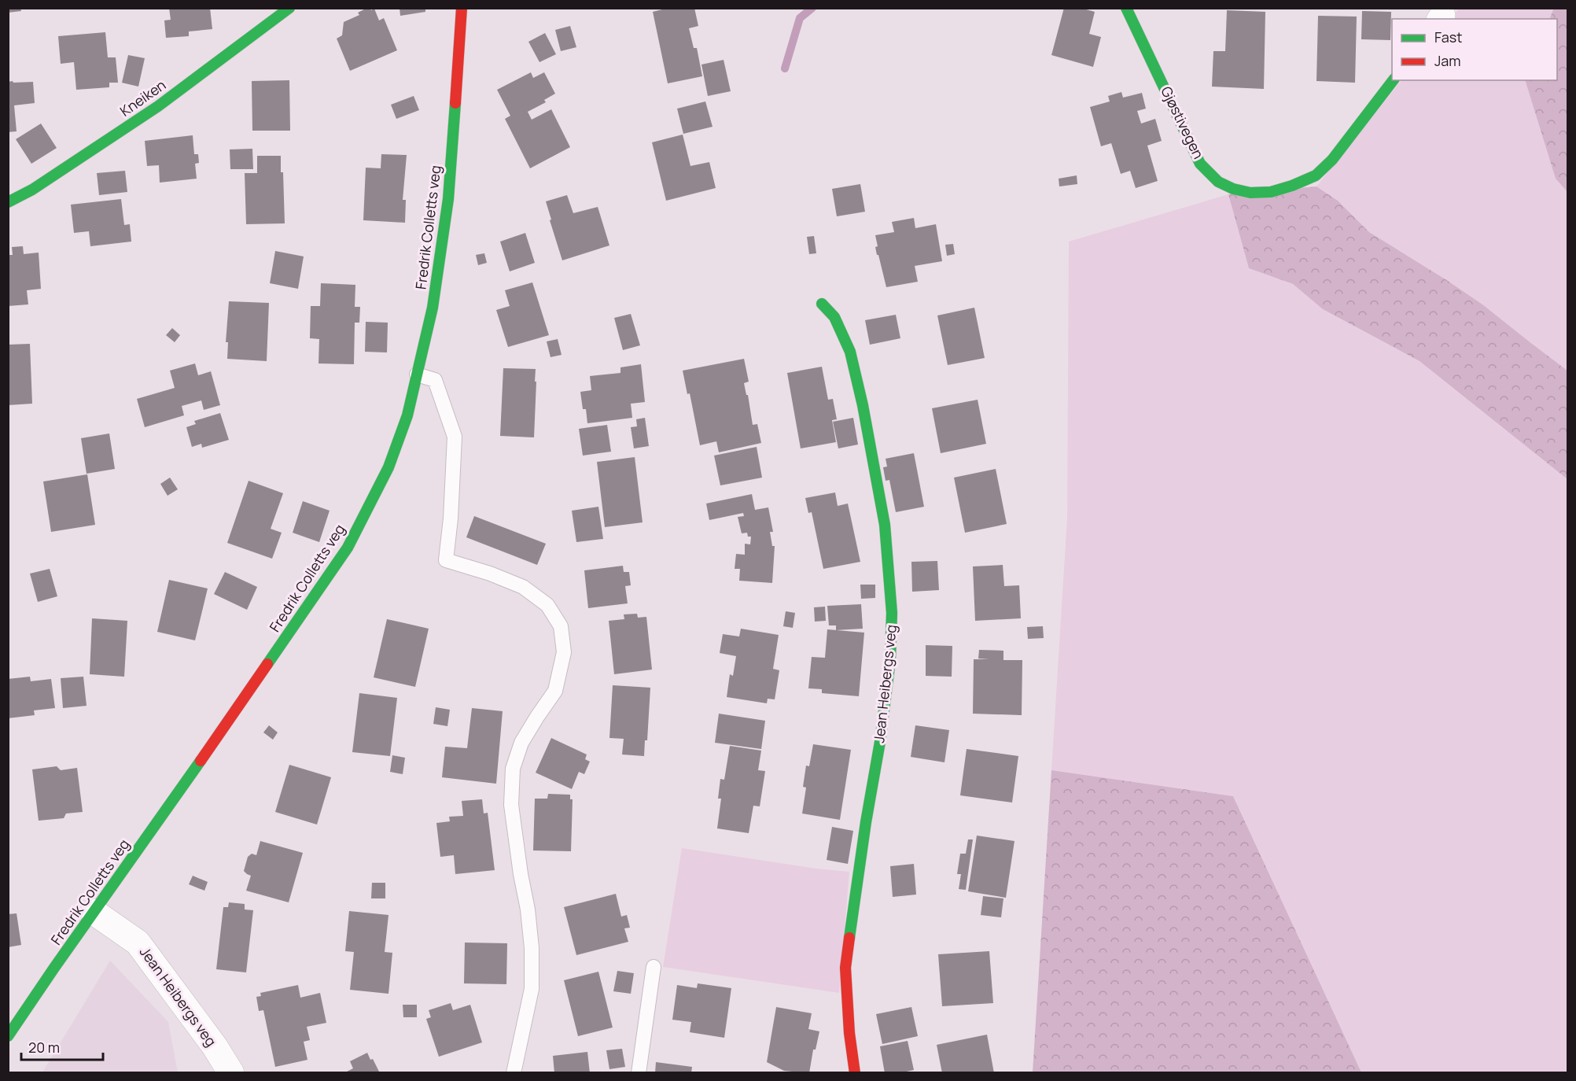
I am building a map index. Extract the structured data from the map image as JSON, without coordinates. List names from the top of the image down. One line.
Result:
{"streets":{"street":["Kneiken","Gjøstivegen","Fredrik Colletts veg","Jean Heibergs veg"]},"crossings":[["Fredrik Colletts veg","Jean Heibergs veg"]],"legend":["Fast","Jam"],"scale_bar":"20 m"}
